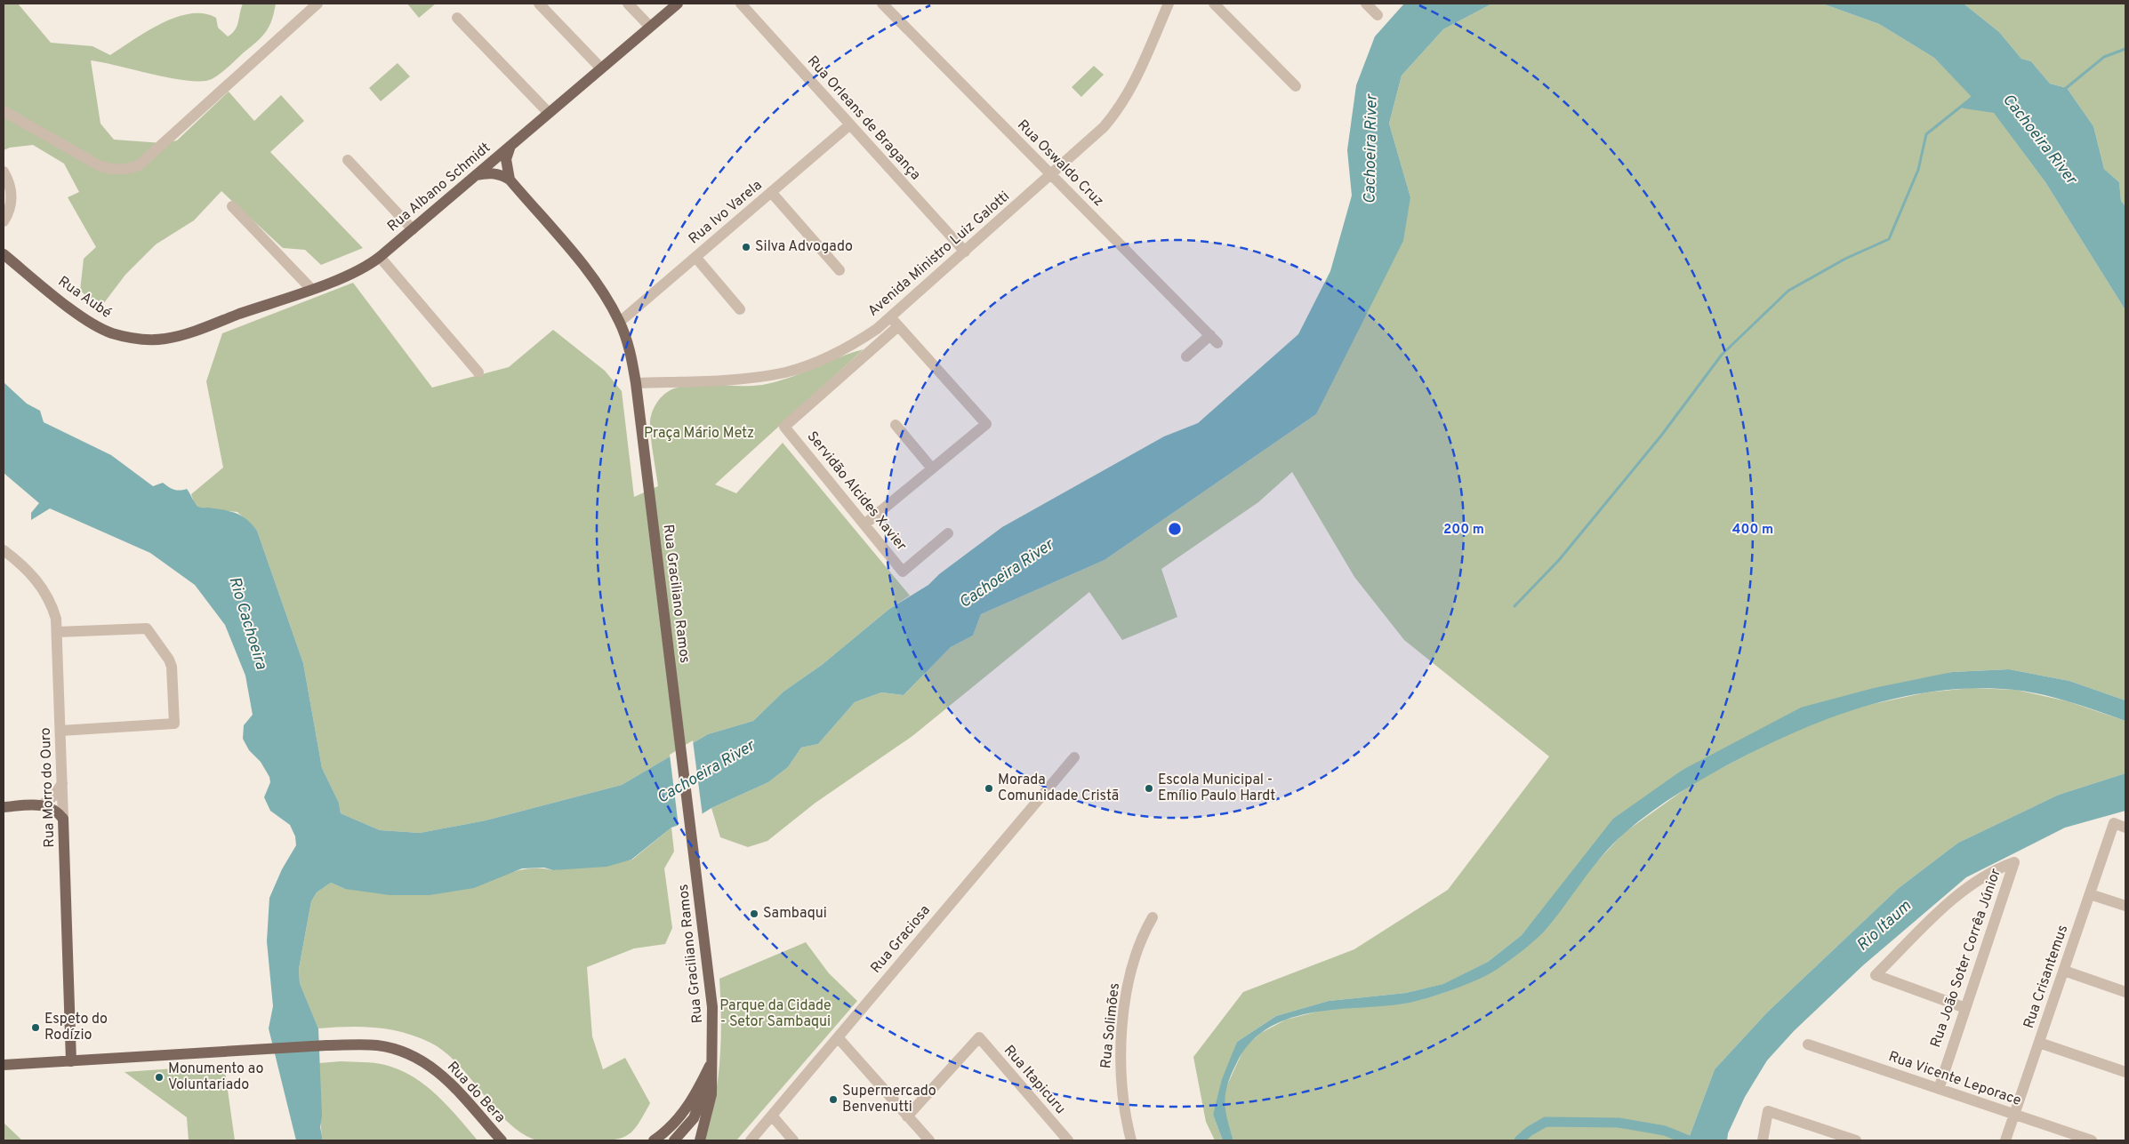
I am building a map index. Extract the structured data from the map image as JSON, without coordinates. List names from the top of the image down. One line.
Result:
{"streets":{"main road":["Rua Albano Schmidt","Rua Aubé","Rua Graciliano Ramos","Rua Morro do Ouro","Rua do Bera"],"street":["Rua Orleans de Bragança","Rua Oswaldo Cruz","Rua Ivo Varela","Avenida Ministro Luiz Galotti","Servidão Alcides Xavier","Rua Graciosa","Rua João Soter Corrêa Júnior","Rua Crisantemus","Rua Solimões","Rua Vicente Leporace","Rua Itapicuru"]},"crossings":[["Rua Orleans de Bragança","Rua Ivo Varela"],["Rua Orleans de Bragança","Avenida Ministro Luiz Galotti"],["Rua Oswaldo Cruz","Avenida Ministro Luiz Galotti"],["Rua Albano Schmidt","Rua Aubé"],["Rua Ivo Varela","Rua Graciliano Ramos"],["Avenida Ministro Luiz Galotti","Servidão Alcides Xavier"],["Avenida Ministro Luiz Galotti","Rua Graciliano Ramos"],["Rua Morro do Ouro","Rua do Bera"],["Rua João Soter Corrêa Júnior","Rua Vicente Leporace"],["Rua Crisantemus","Rua Vicente Leporace"]],"water":["Cachoeira River","Rio Cachoeira","Rio Itaum"],"parks":["Praça Mário Metz","Parque da Cidade - Setor Sambaqui"],"places":["Silva Advogado","Morada Comunidade Cristã","Escola Municipal - Emílio Paulo Hardt","Sambaqui","Espeto do Rodízio","Monumento ao Voluntariado","Supermercado Benvenutti"],"rings":["200 m","400 m"]}
